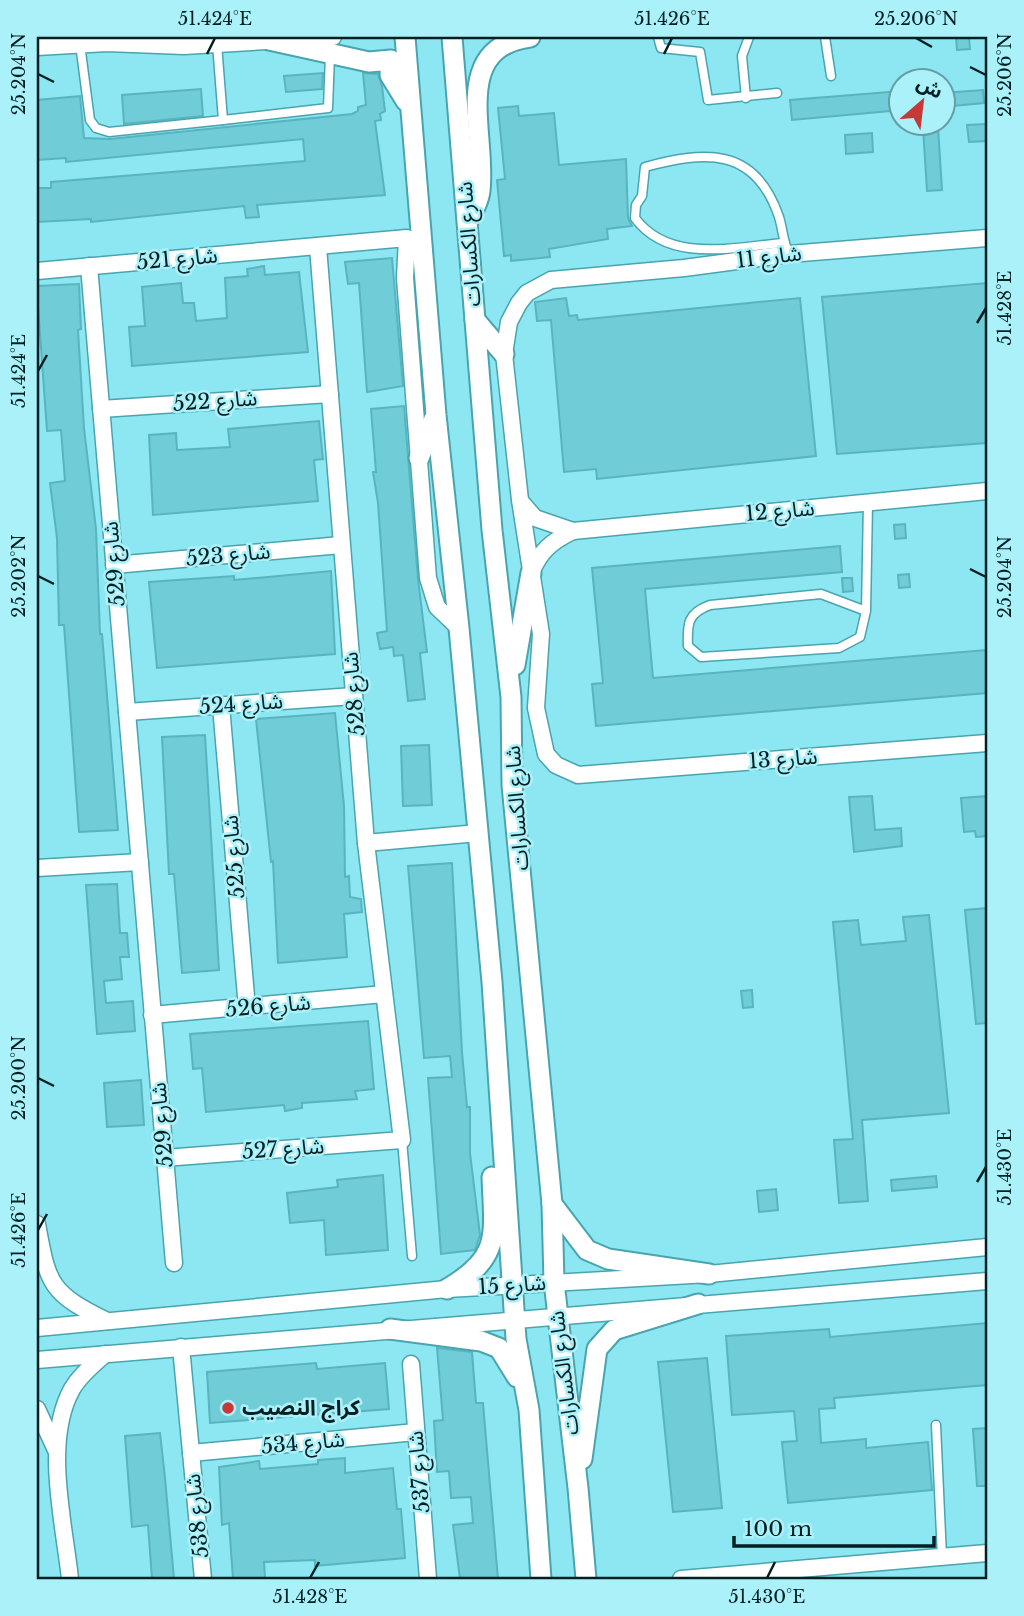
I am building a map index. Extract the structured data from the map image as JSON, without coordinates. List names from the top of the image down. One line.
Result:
{"streets":{"street":["شارع الكسارات","شارع 11","شارع 521","شارع 522","شارع 12","شارع 523","شارع 529","شارع 528","شارع 524","شارع 13","شارع 525","شارع 526","شارع 527","شارع 15","شارع 534","شارع 537","شارع 538"]},"crossings":[["شارع الكسارات","شارع 11"],["شارع الكسارات","شارع 12"],["شارع الكسارات","شارع 13"],["شارع الكسارات","شارع 15"],["شارع 521","شارع 529"],["شارع 521","شارع 528"],["شارع 522","شارع 529"],["شارع 522","شارع 528"],["شارع 523","شارع 529"],["شارع 523","شارع 528"],["شارع 529","شارع 524"],["شارع 529","شارع 526"],["شارع 529","شارع 527"],["شارع 528","شارع 524"],["شارع 528","شارع 526"],["شارع 528","شارع 527"],["شارع 524","شارع 525"],["شارع 525","شارع 526"],["شارع 534","شارع 537"],["شارع 534","شارع 538"]],"places":["كراج النصيب"],"scale_bar":"100 m","north":"top right","coordinates":["51.424°E","51.426°E","25.206°N","25.204°N","51.428°E","25.202°N","25.200°N","51.430°E"]}
